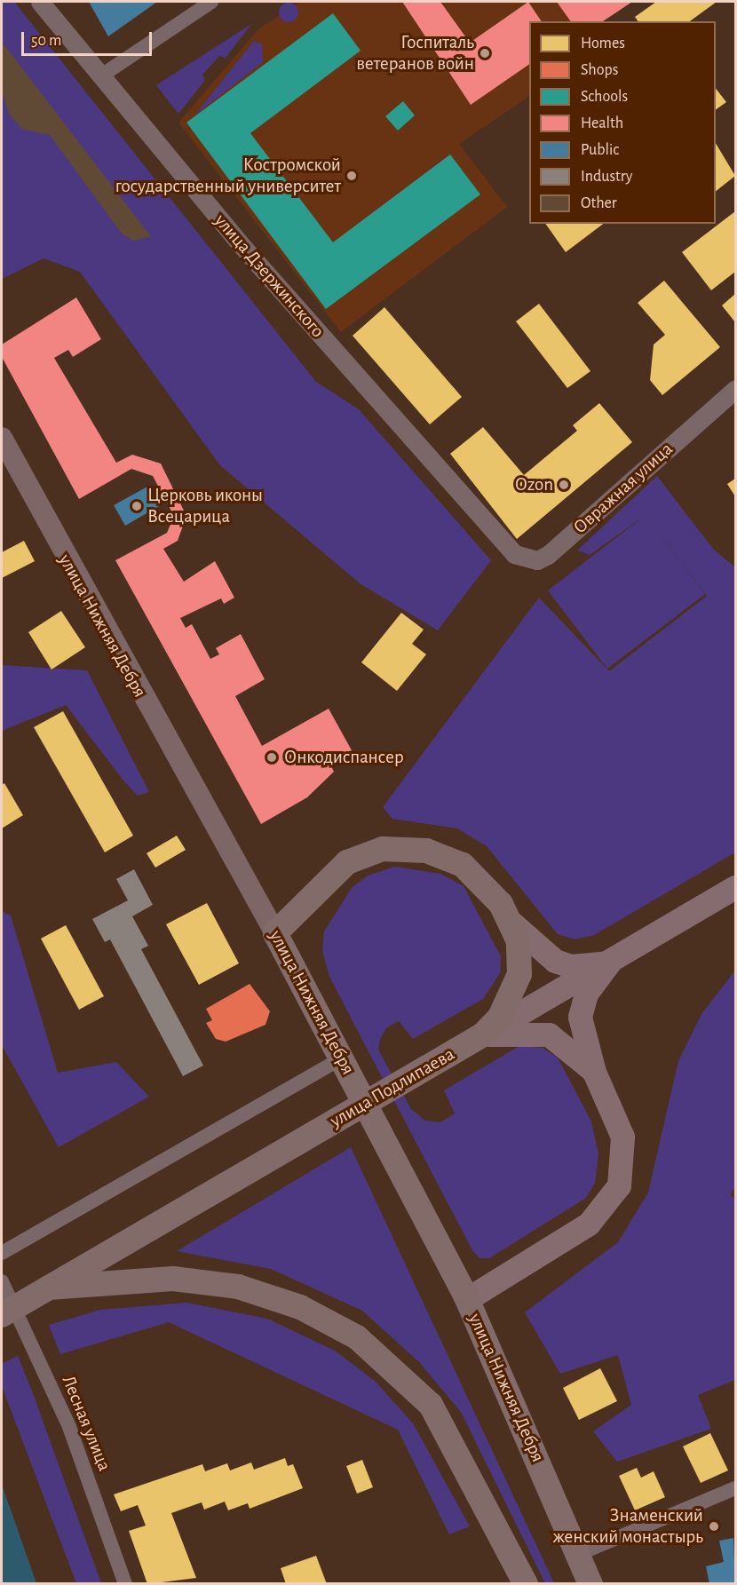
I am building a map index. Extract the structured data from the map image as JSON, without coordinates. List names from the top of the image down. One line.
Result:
{"streets":{"highway":["улица Нижняя Дебря","улица Подлипаева"],"street":["улица Дзержинского","Овражная улица","Лесная улица"]},"crossings":[["улица Дзержинского","Овражная улица"]],"places":["Госпиталь ветеранов войн","Костромской государственный университет","Ozon","Церковь иконы Всецарица","Онкодиспансер","Знаменский женский монастырь"],"legend":["Homes","Shops","Schools","Health","Public","Industry","Other"],"scale_bar":"50 m"}
